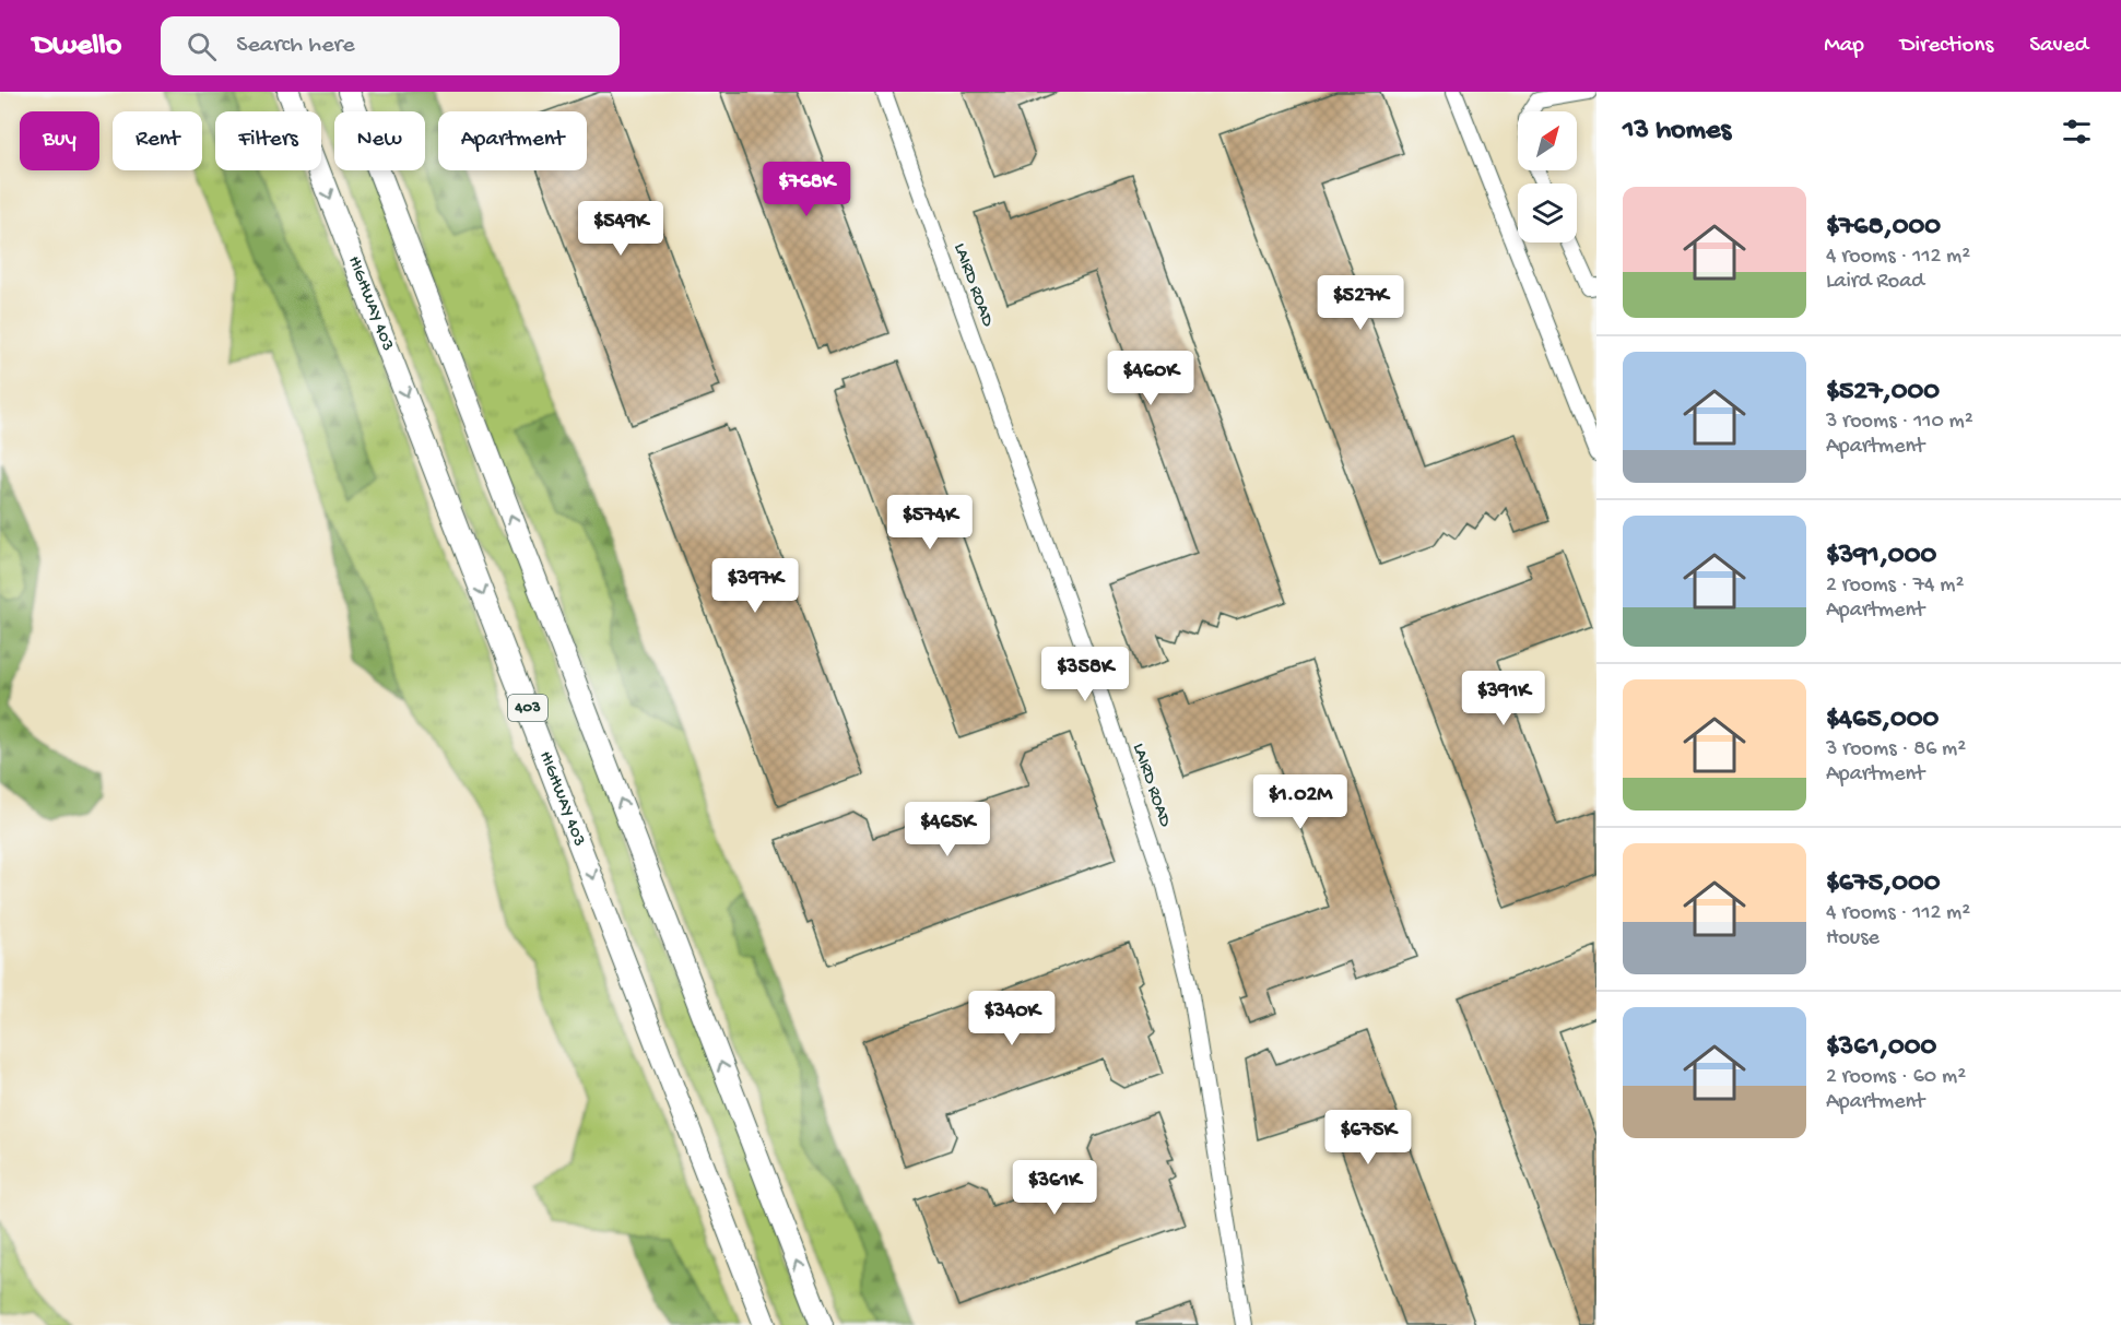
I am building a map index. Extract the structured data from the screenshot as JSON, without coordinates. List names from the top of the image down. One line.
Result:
{"streets":{"highway":["HIGHWAY 403","403"],"street":["LAIRD ROAD"]},"north":"top right","page":{"header":"Dwello","search":"Search here","nav":["Map","Directions","Saved"],"heading":"13 homes","chip":["Buy","Rent","Filters","New","Apartment"],"price":["$768K","$549K","$527K","$460K","$574K","$397K","$358K","$391K","$1.02M","$465K","$340K","$675K","$361K"],"list":[{"name":"$768,000","note":"4 rooms · 112 m² · Laird Road"},{"name":"$527,000","note":"3 rooms · 110 m² · Apartment"},{"name":"$391,000","note":"2 rooms · 74 m² · Apartment"},{"name":"$465,000","note":"3 rooms · 86 m² · Apartment"},{"name":"$675,000","note":"4 rooms · 112 m² · House"},{"name":"$361,000","note":"2 rooms · 60 m² · Apartment"}]}}
